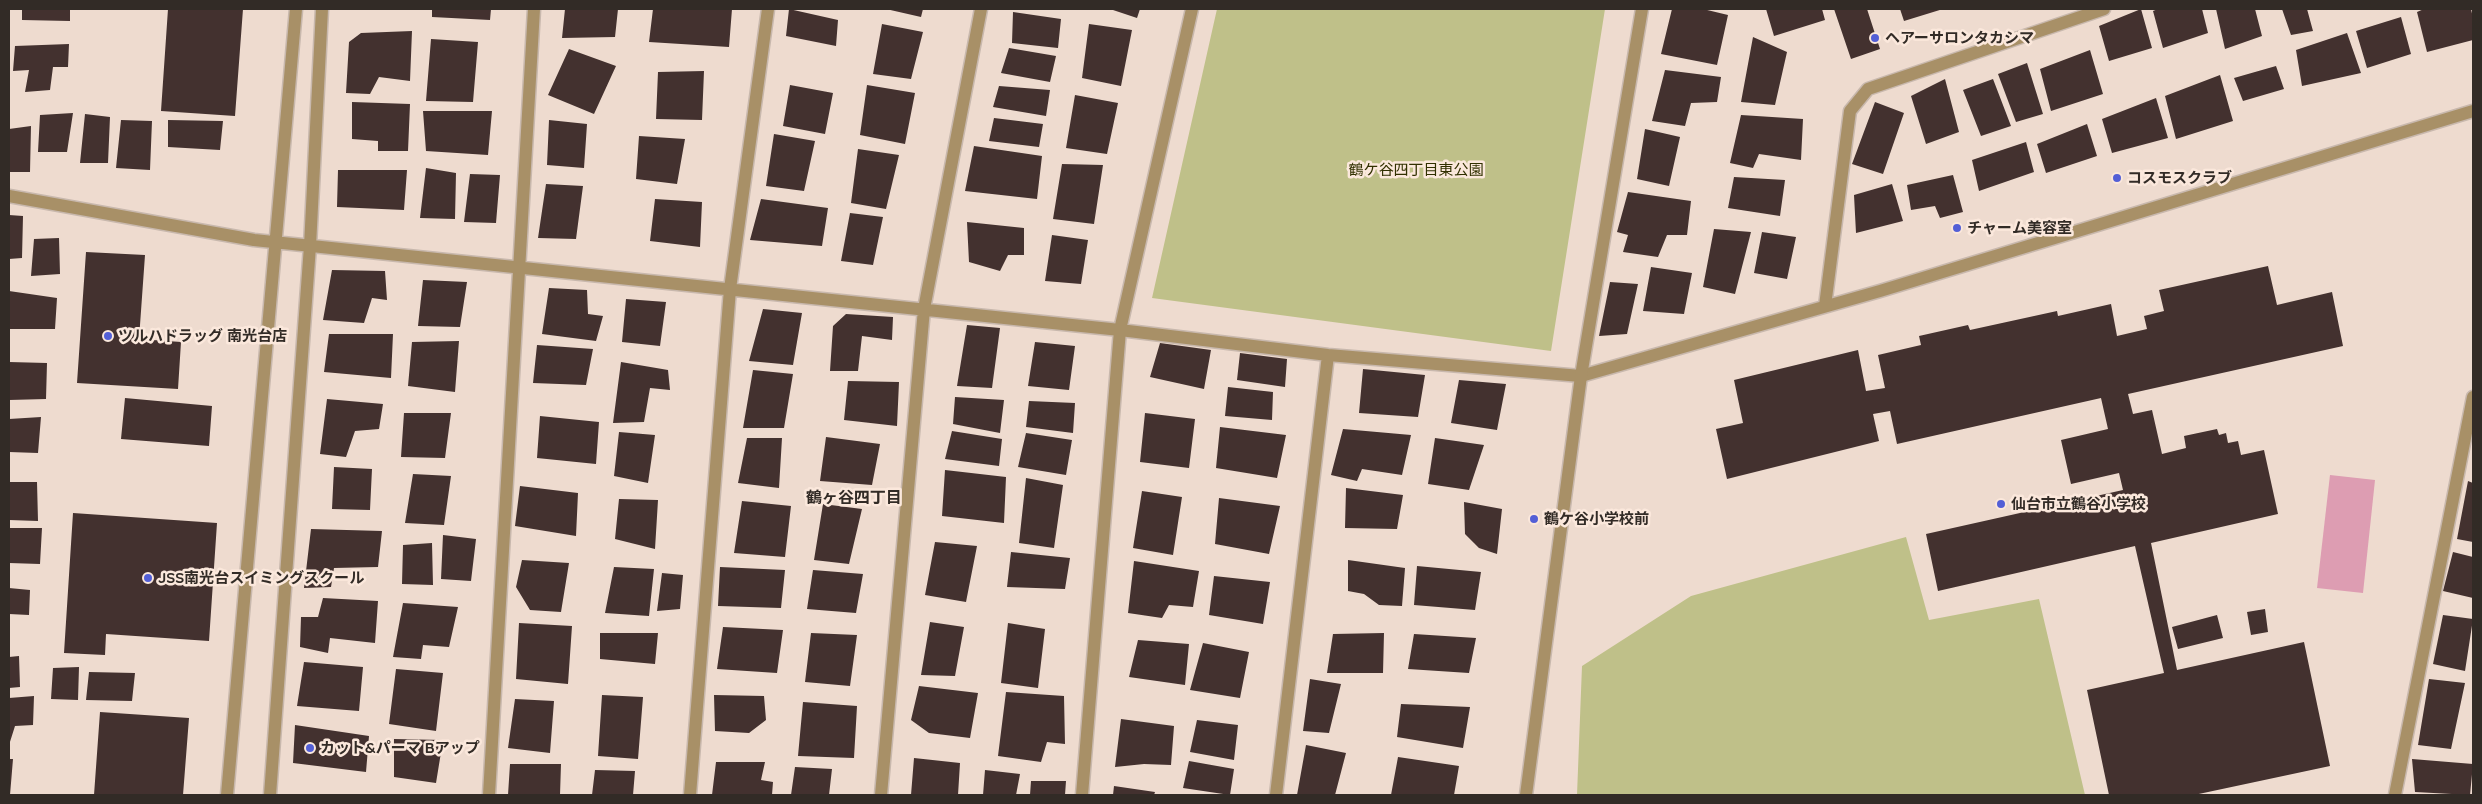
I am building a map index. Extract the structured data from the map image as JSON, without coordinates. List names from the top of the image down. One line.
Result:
{"districts":["鶴ヶ谷四丁目"],"parks":["鶴ケ谷四丁目東公園"],"places":["ヘアーサロンタカシマ","コスモスクラブ","チャーム美容室","ツルハドラッグ 南光台店","仙台市立鶴谷小学校","鶴ケ谷小学校前","JSS南光台スイミングスクール","カット&パーマ Bアップ"]}
